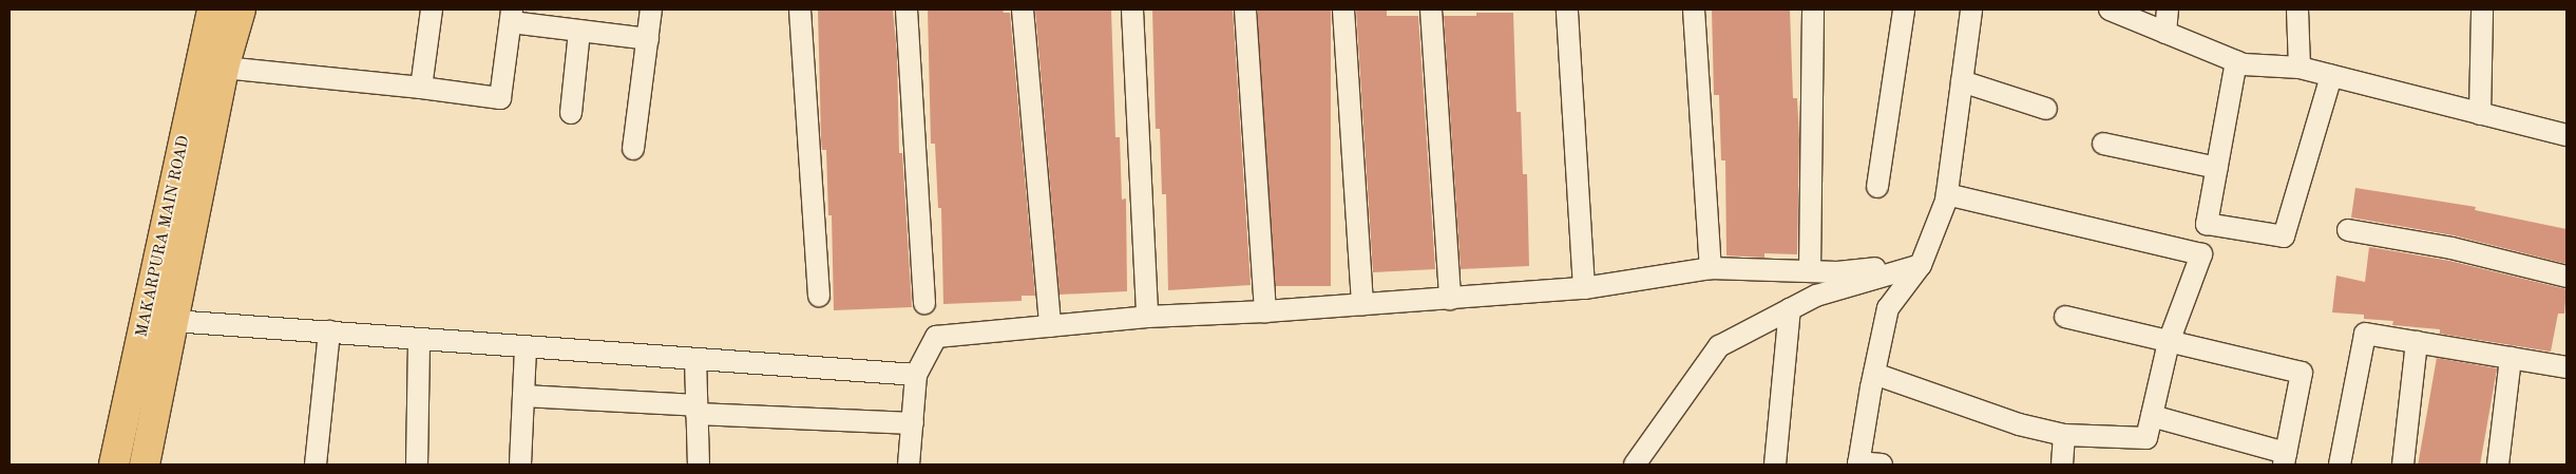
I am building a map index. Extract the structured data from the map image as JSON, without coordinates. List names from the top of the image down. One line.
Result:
{"streets":{"highway":["MAKARPURA MAIN ROAD"]}}
